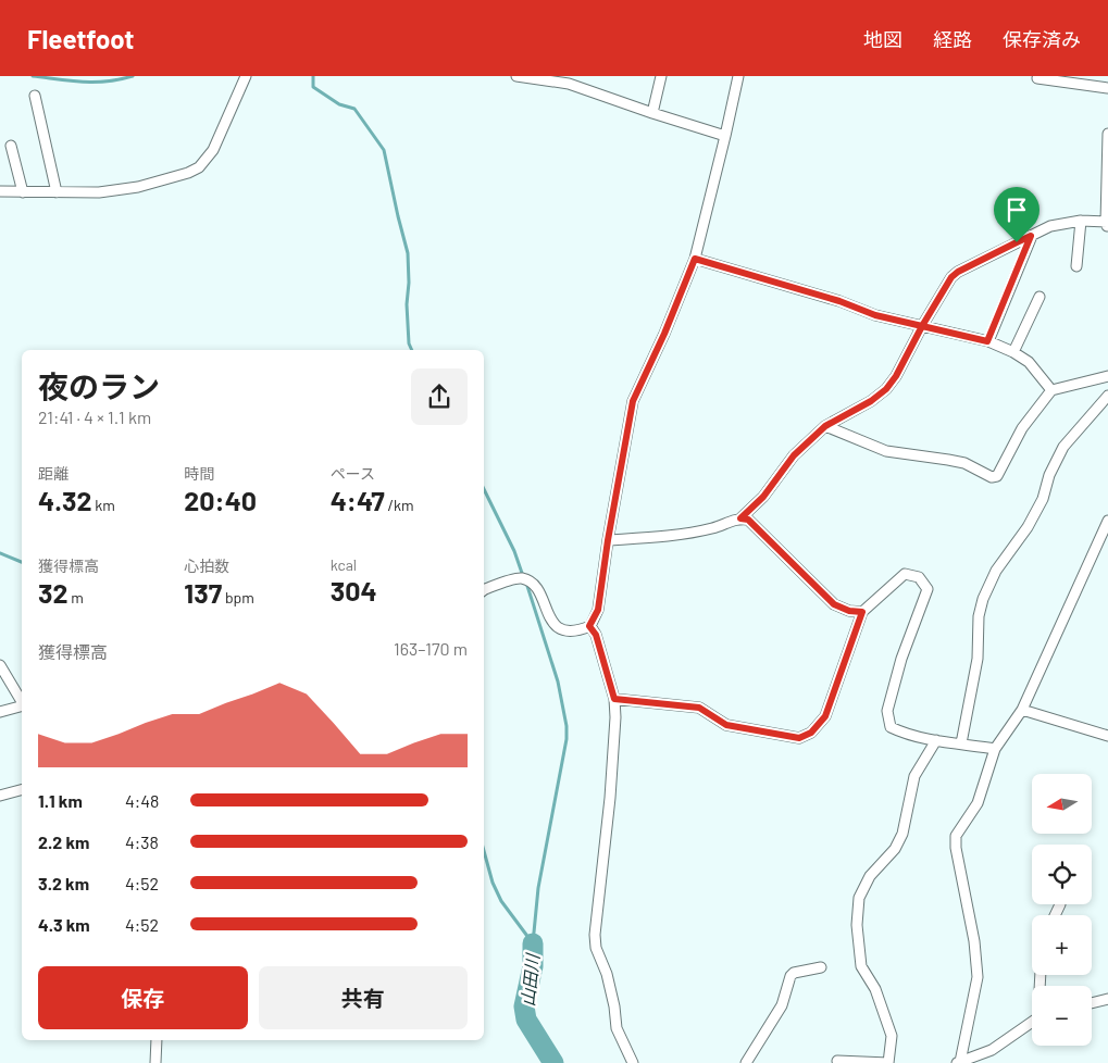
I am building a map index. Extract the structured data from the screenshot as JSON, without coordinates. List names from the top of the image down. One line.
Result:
{"water":["山田川"],"north":"left","page":{"header":"Fleetfoot","nav":["地図","経路","保存済み"],"heading":["夜のラン","21:41 · 4 × 1.1 km"],"stats":[["距離","4.32 km"],["時間","20:40"],["ペース","4:47 /km"],["獲得標高","32 m"],["心拍数","137 bpm"],["kcal","304"]],"chart":["獲得標高","163–170 m"],"map_buttons":["+","−"],"list":[{"name":"1.1 km","note":"4:48"},{"name":"2.2 km","note":"4:38"},{"name":"3.2 km","note":"4:52"},{"name":"4.3 km","note":"4:52"}],"buttons":["保存","共有"]}}
